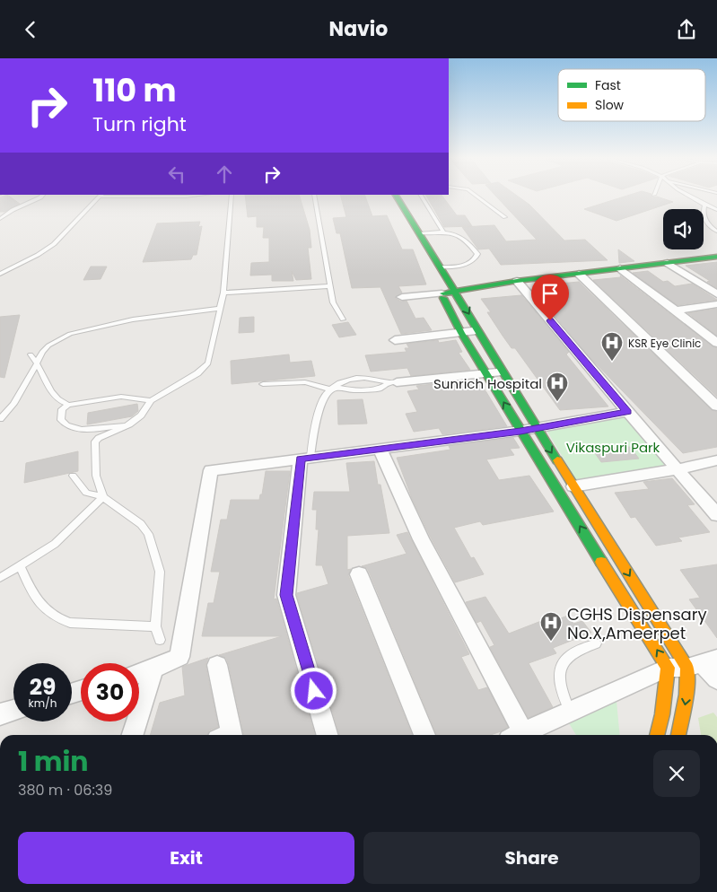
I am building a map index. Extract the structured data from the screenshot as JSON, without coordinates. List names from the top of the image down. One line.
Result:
{"parks":["Vikaspuri Park"],"places":{"hospital":["KSR Eye Clinic","Sunrich Hospital","CGHS Dispensary No.X,Ameerpet"]},"legend":["Fast","Slow"],"page":{"header":"Navio","turn":["110 m","Turn right"],"speed":"29 km/h","limit":"30","heading":["1 min","380 m · 06:39"],"buttons":["Exit","Share"]}}
